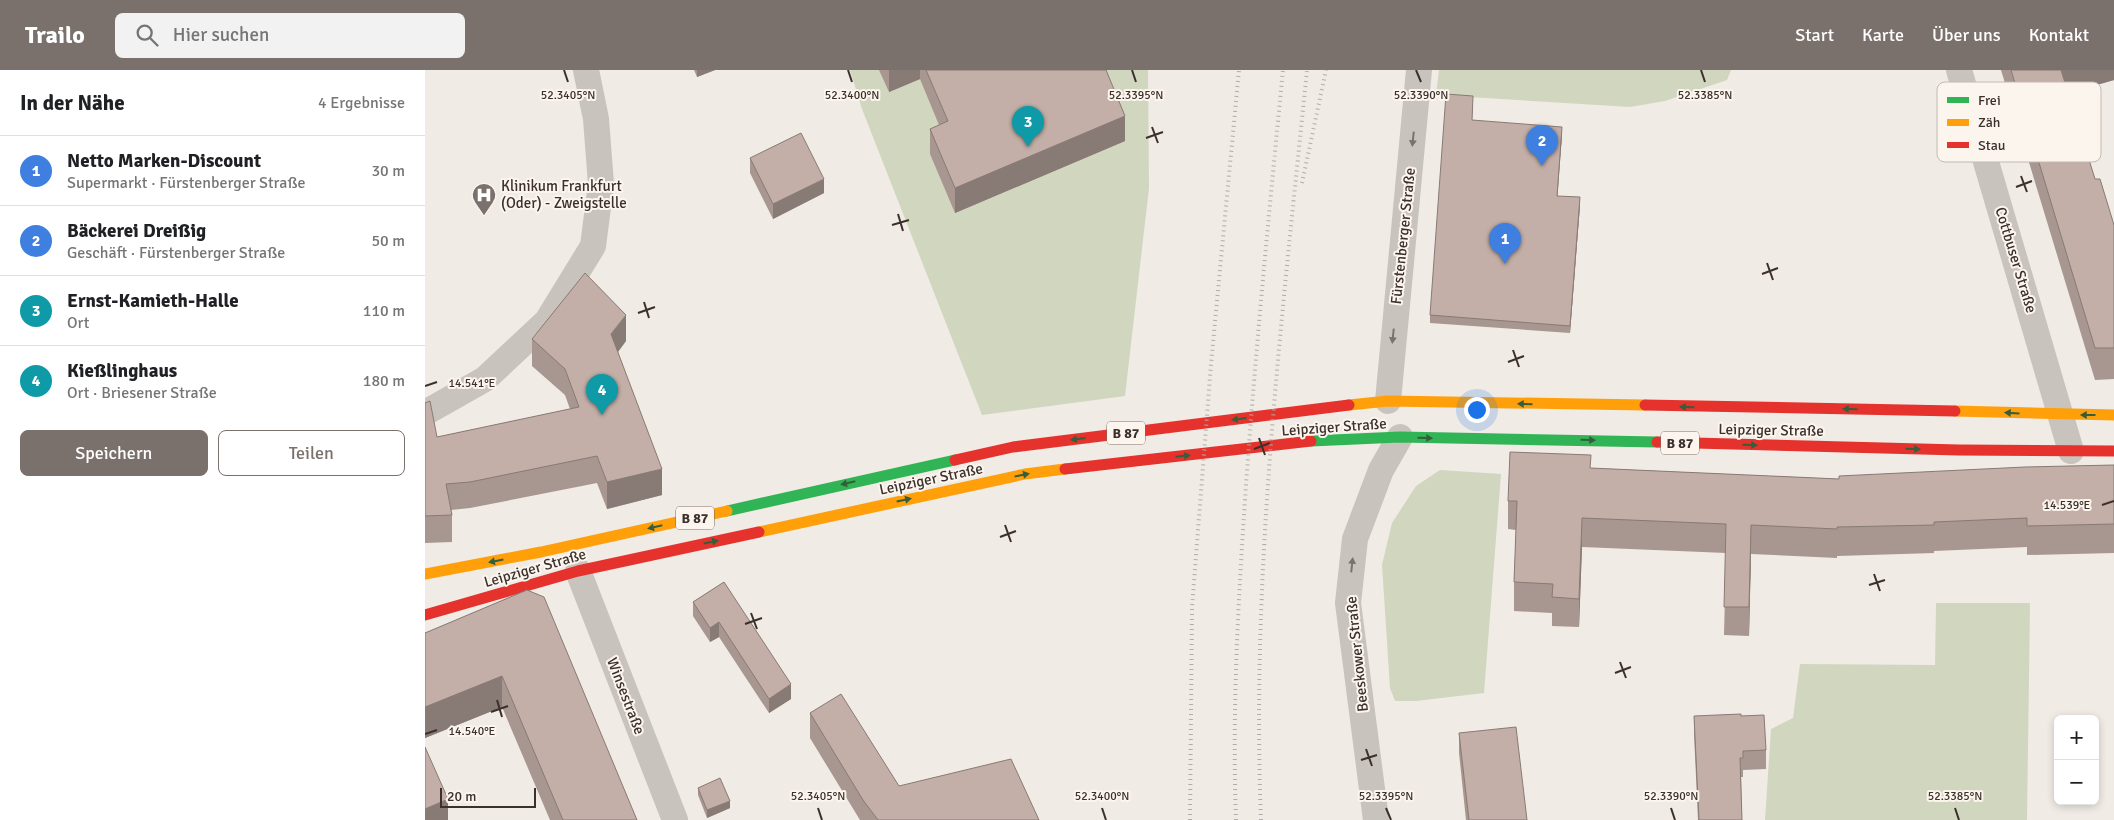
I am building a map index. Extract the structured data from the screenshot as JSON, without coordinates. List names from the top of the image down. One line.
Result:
{"streets":{"main road":["Leipziger Straße","B 87"],"street":["Fürstenberger Straße","Cottbuser Straße","Beeskower Straße","Winsestraße"]},"crossings":[["Fürstenberger Straße","Leipziger Straße"],["Cottbuser Straße","Leipziger Straße"],["Leipziger Straße","Beeskower Straße"],["Leipziger Straße","Winsestraße"]],"one_way":["Fürstenberger Straße","Beeskower Straße"],"places":{"hospital":["Klinikum Frankfurt (Oder) - Zweigstelle"]},"legend":["Frei","Zäh","Stau"],"scale_bar":"20 m","page":{"header":"Trailo","search":"Hier suchen","nav":["Start","Karte","Über uns","Kontakt"],"heading":["In der Nähe","4 Ergebnisse"],"pins":["3","2","1","4"],"list":[{"mark":"1","name":"Netto Marken-Discount","note":"Supermarkt · Fürstenberger Straße","value":"30 m"},{"mark":"2","name":"Bäckerei Dreißig","note":"Geschäft · Fürstenberger Straße","value":"50 m"},{"mark":"3","name":"Ernst-Kamieth-Halle","note":"Ort","value":"110 m"},{"mark":"4","name":"Kießlinghaus","note":"Ort · Briesener Straße","value":"180 m"}],"buttons":["Speichern","Teilen"],"map_buttons":["+","−"],"scale":"20 m"},"coordinates":["52.3385°N","52.3405°N","52.3400°N","52.3395°N","52.3390°N","14.541°E","14.539°E","14.540°E"]}
